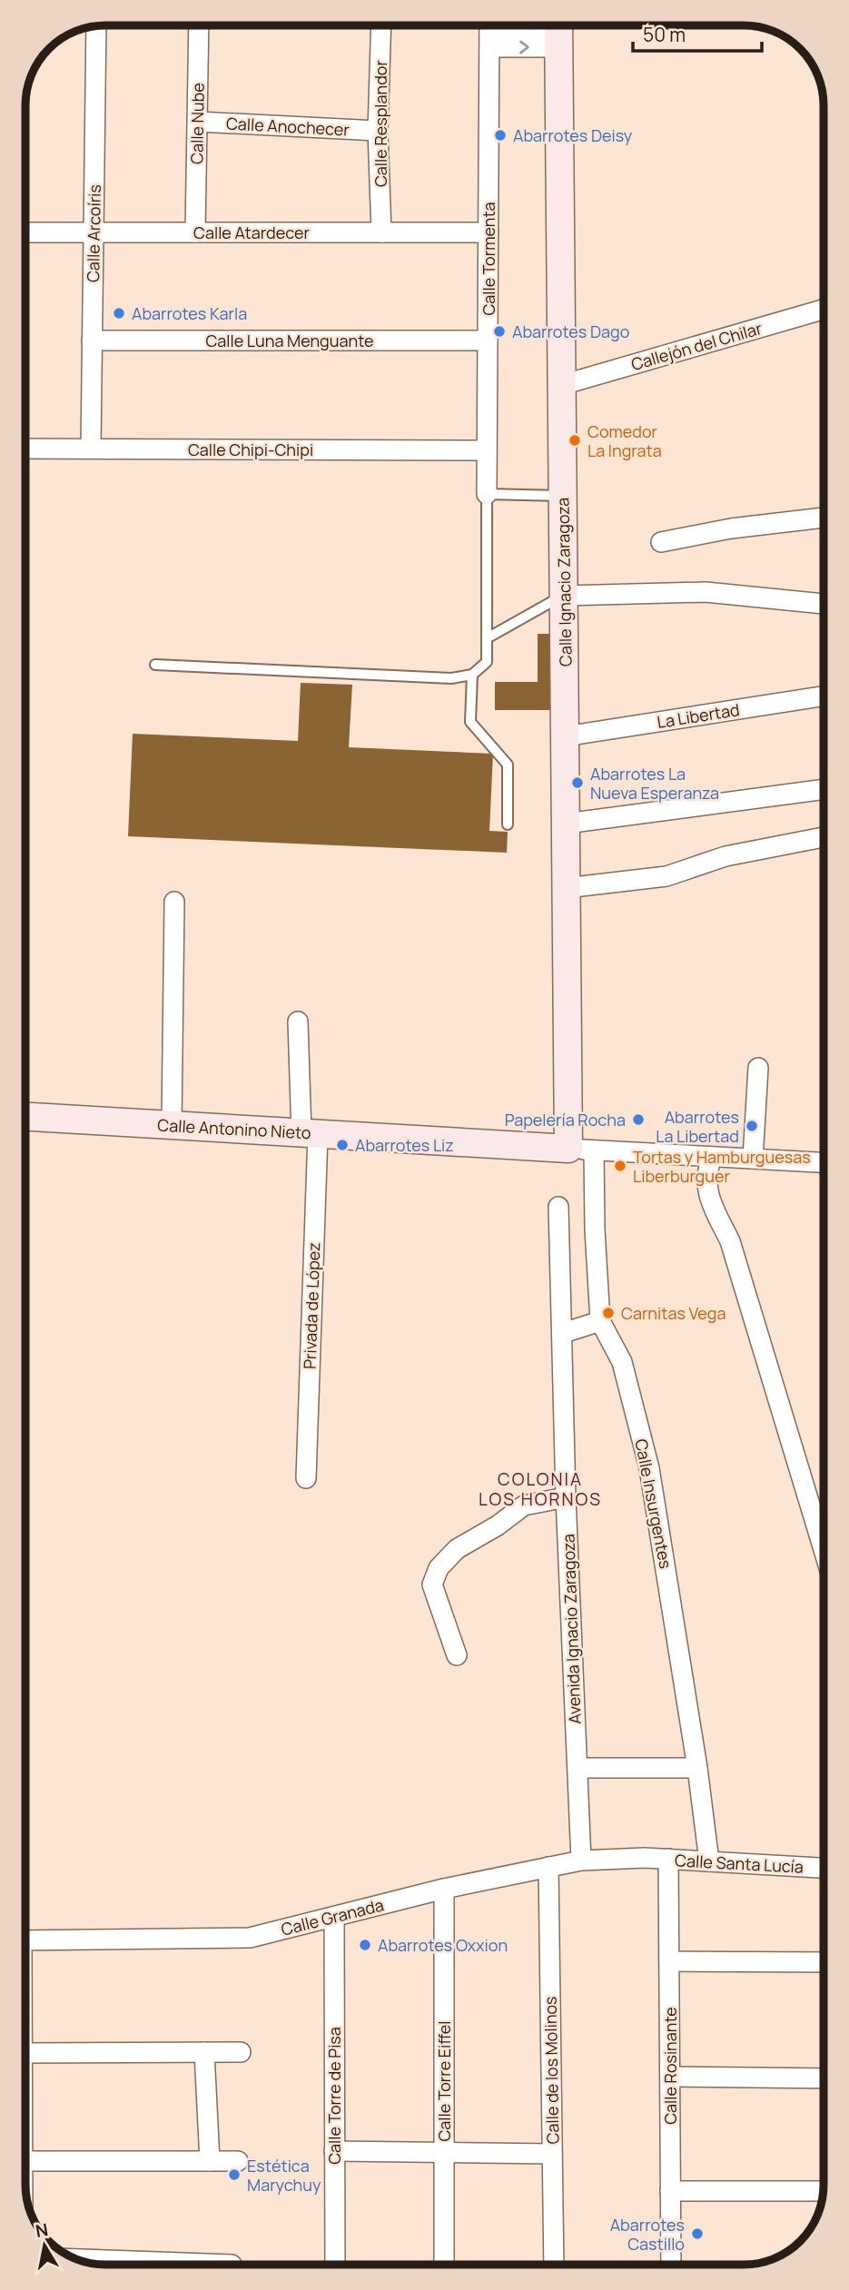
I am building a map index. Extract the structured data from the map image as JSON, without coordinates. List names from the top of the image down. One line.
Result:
{"streets":{"main road":["Calle Ignacio Zaragoza","Calle Antonino Nieto"],"street":["Calle Nube","Calle Resplandor","Calle Anochecer","Calle Atardecer","Calle Arcoíris","Calle Tormenta","Calle Luna Menguante","Callejón del Chilar","Calle Chipi-Chipi","La Libertad","Privada de López","Calle Insurgentes","Avenida Ignacio Zaragoza","Calle Santa Lucía","Calle Granada","Calle Rosinante","Calle de los Molinos","Calle Torre Eiffel","Calle Torre de Pisa"]},"crossings":[["Calle Nube","Calle Anochecer"],["Calle Nube","Calle Atardecer"],["Calle Resplandor","Calle Anochecer"],["Calle Resplandor","Calle Atardecer"],["Calle Atardecer","Calle Arcoíris"],["Calle Atardecer","Calle Tormenta"],["Calle Arcoíris","Calle Luna Menguante"],["Calle Arcoíris","Calle Chipi-Chipi"],["Calle Tormenta","Calle Luna Menguante"],["Calle Tormenta","Calle Chipi-Chipi"],["Callejón del Chilar","Calle Ignacio Zaragoza"],["Calle Ignacio Zaragoza","La Libertad"],["Calle Ignacio Zaragoza","Calle Antonino Nieto"],["Calle Ignacio Zaragoza","Calle Insurgentes"],["Calle Antonino Nieto","Privada de López"],["Calle Antonino Nieto","Calle Insurgentes"],["Calle Insurgentes","Calle Santa Lucía"],["Avenida Ignacio Zaragoza","Calle Granada"],["Calle Santa Lucía","Calle Granada"],["Calle Santa Lucía","Calle Rosinante"],["Calle Granada","Calle de los Molinos"],["Calle Granada","Calle Torre Eiffel"],["Calle Granada","Calle Torre de Pisa"]],"districts":["COLONIA LOS HORNOS"],"places":["Abarrotes Deisy","Abarrotes Karla","Abarrotes Dago","Comedor La Ingrata","Abarrotes La Nueva Esperanza","Papelería Rocha","Abarrotes La Libertad","Abarrotes Liz","Tortas y Hamburguesas Liberburguer","Carnitas Vega","Abarrotes Oxxion","Estética Marychuy","Abarrotes Castillo"],"scale_bar":"50 m","north":"top"}
